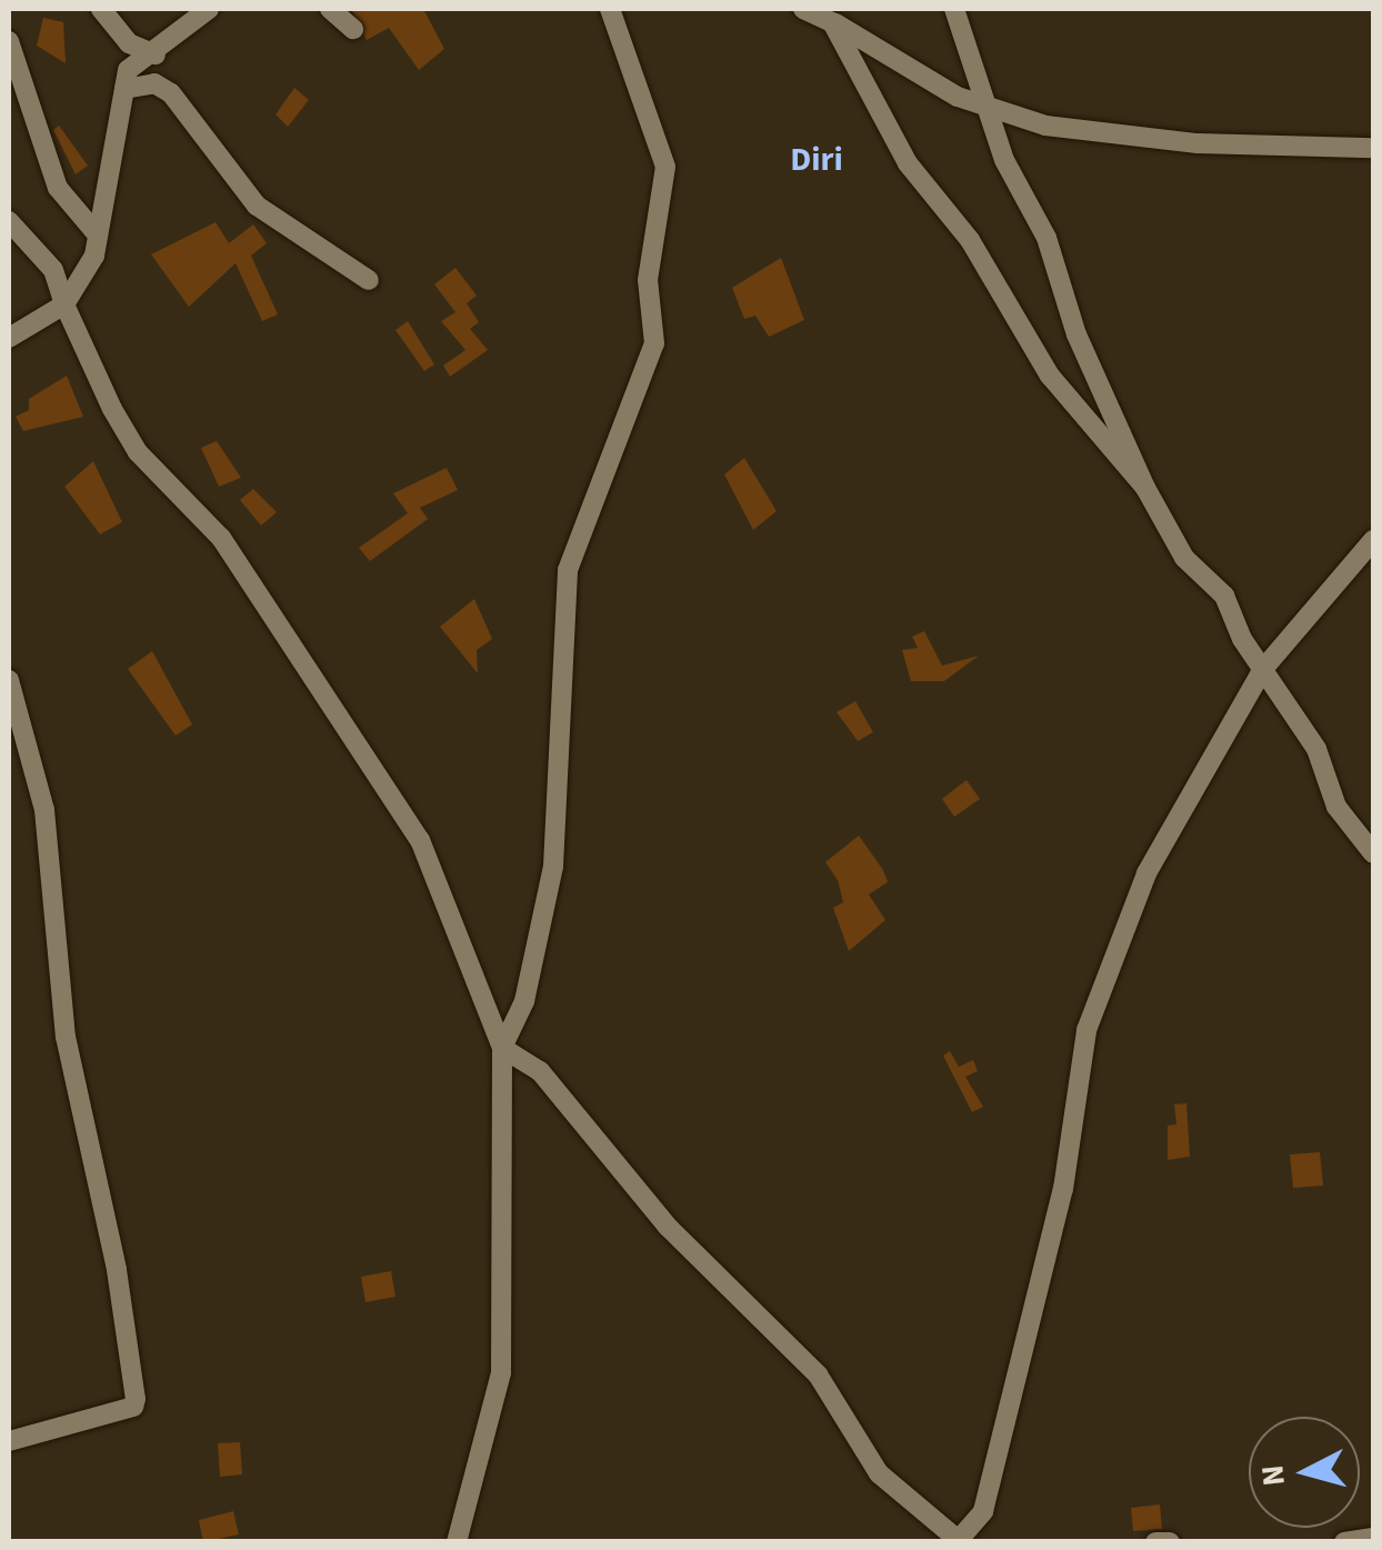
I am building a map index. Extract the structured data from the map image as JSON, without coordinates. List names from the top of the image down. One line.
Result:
{"districts":["Diri"],"north":"left"}
